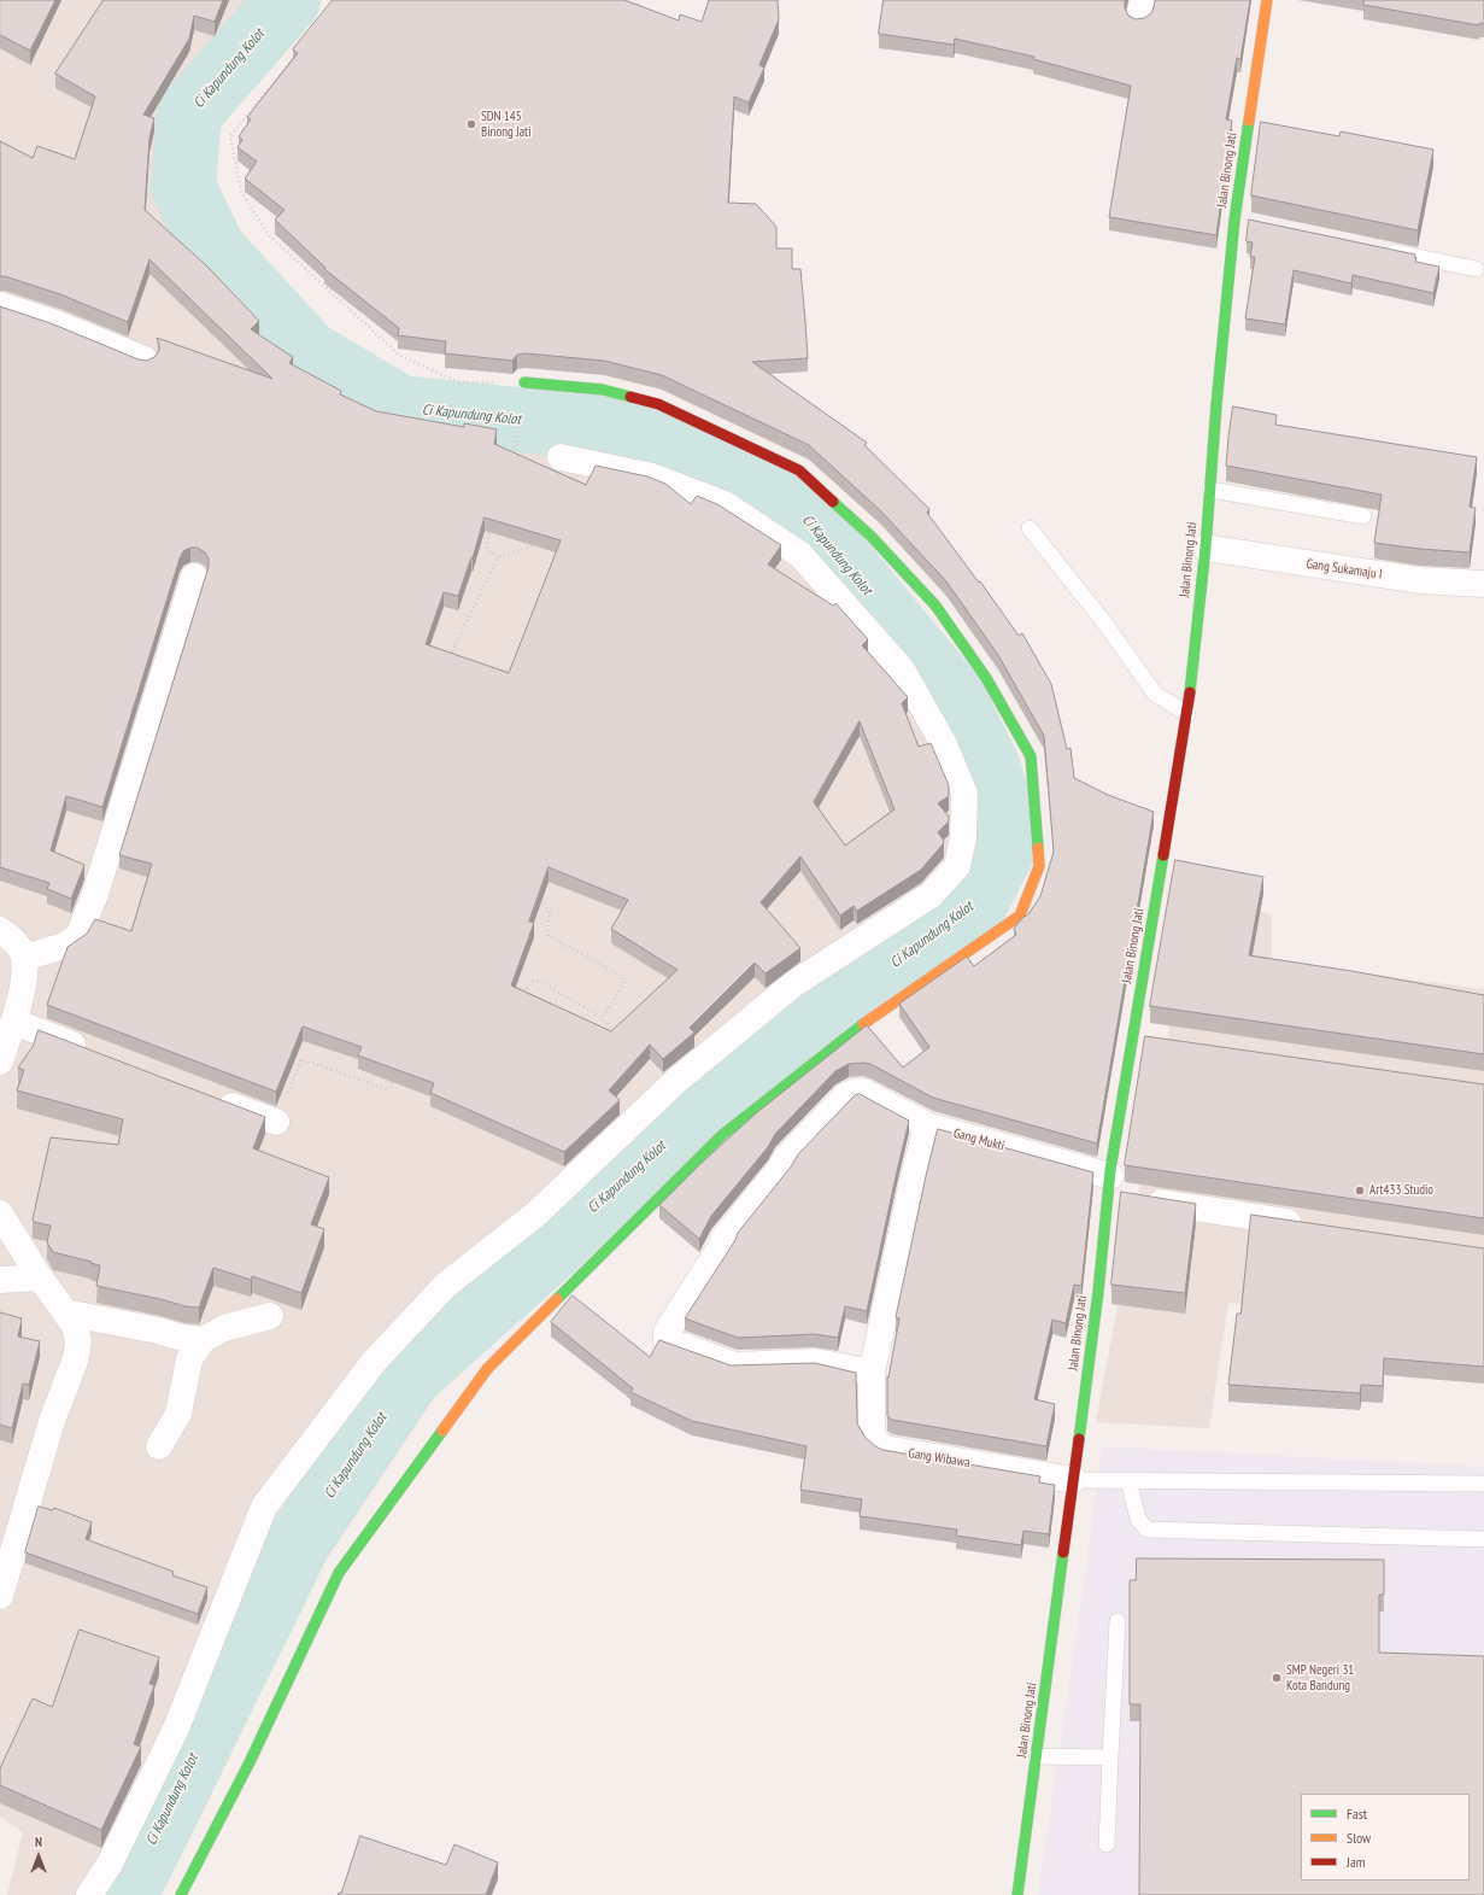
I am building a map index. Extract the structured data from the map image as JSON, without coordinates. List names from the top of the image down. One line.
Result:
{"streets":{"street":["Jalan Binong Jati","Gang Sukamaju I","Gang Mukti","Gang Wibawa"]},"crossings":[["Jalan Binong Jati","Gang Sukamaju I"],["Jalan Binong Jati","Gang Mukti"],["Jalan Binong Jati","Gang Wibawa"],["Gang Mukti","Gang Wibawa"]],"water":["Ci Kapundung Kolot"],"places":["SDN 145 Binong Jati","Art433 Studio","SMP Negeri 31 Kota Bandung"],"legend":["Fast","Slow","Jam"],"north":"top"}
